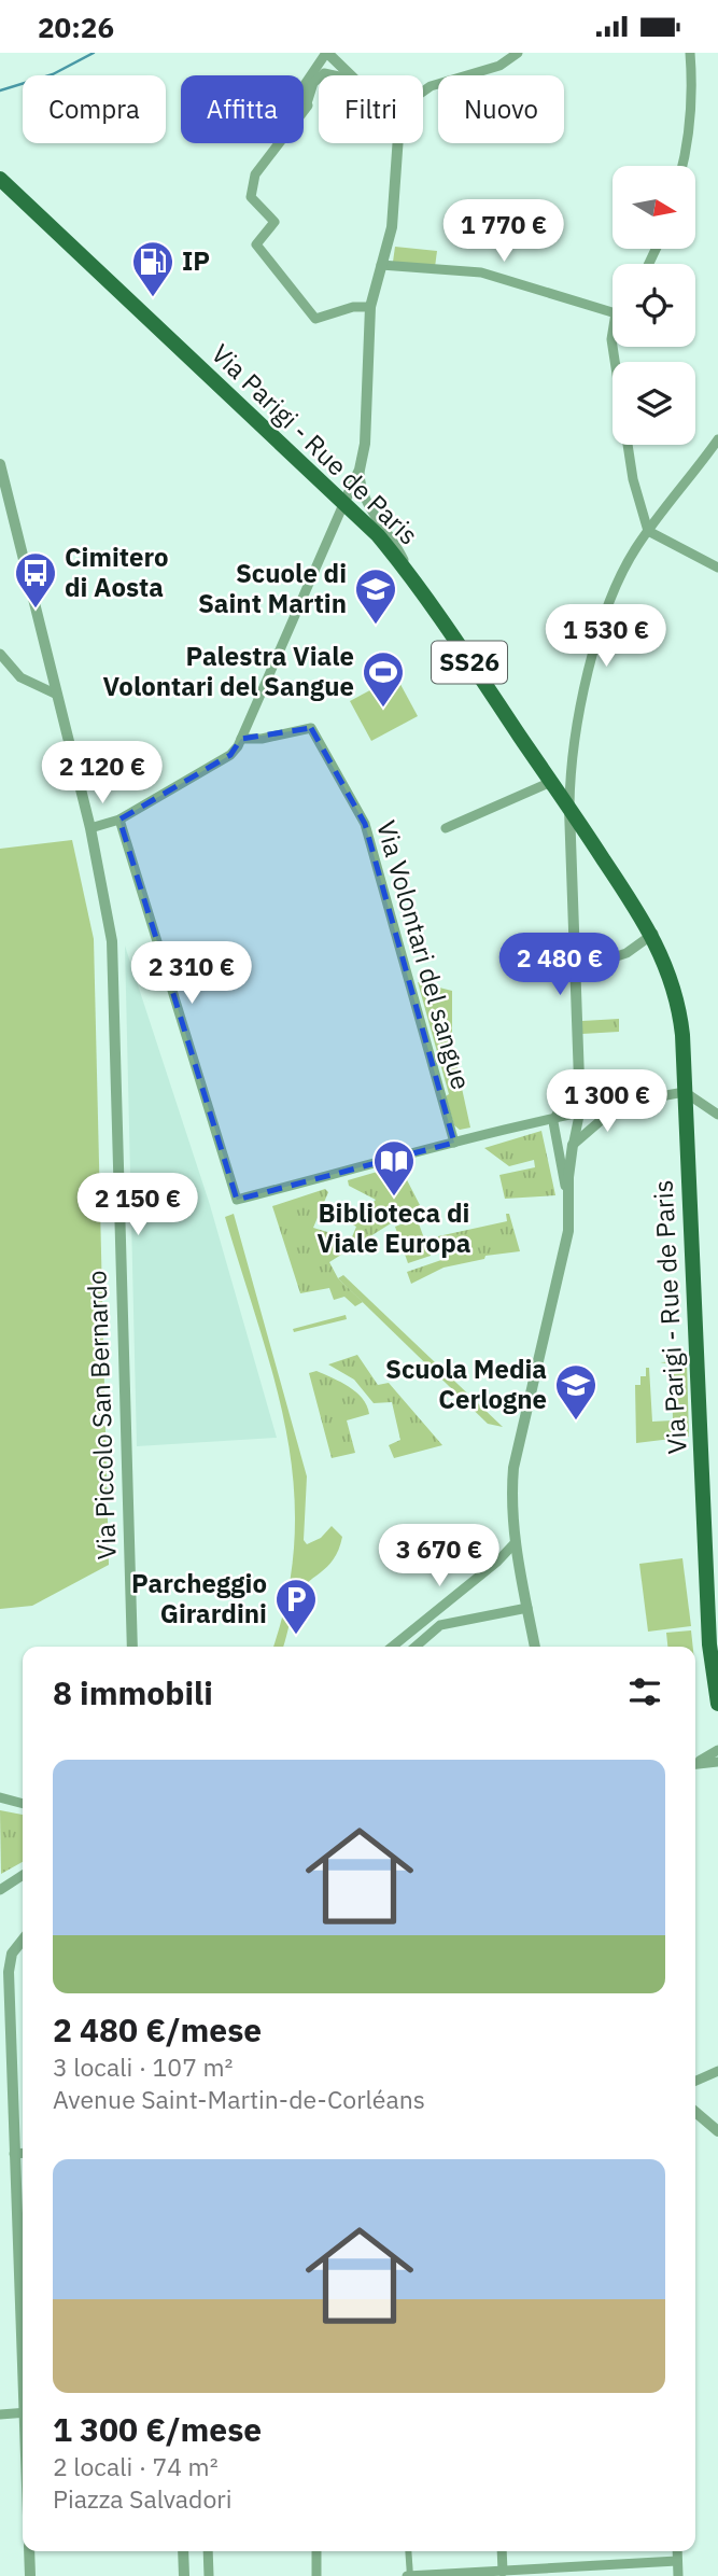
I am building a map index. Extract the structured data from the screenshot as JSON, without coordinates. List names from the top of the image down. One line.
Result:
{"streets":{"main road":["Via Parigi - Rue de Paris","SS26"],"street":["Via Volontari del sangue","Via Piccolo San Bernardo"]},"places":{"fuel station":["IP"],"bus stop":["Cimitero di Aosta"],"school or university":["Scuole di Saint Martin","Scuola Media Cerlogne"],"sports":["Palestra Viale Volontari del Sangue"],"library":["Biblioteca di Viale Europa"],"parking":["Parcheggio Girardini"]},"north":"right","page":{"status":"20:26","chip":["Compra","Affitta","Filtri","Nuovo"],"price":["1 770 €","1 530 €","2 120 €","2 480 €","2 310 €","1 300 €","2 150 €","3 670 €"],"heading":"8 immobili","list":[{"name":"2 480 €/mese","note":"3 locali · 107 m² · Avenue Saint-Martin-de-Corléans"},{"name":"1 300 €/mese","note":"2 locali · 74 m² · Piazza Salvadori"}]}}
